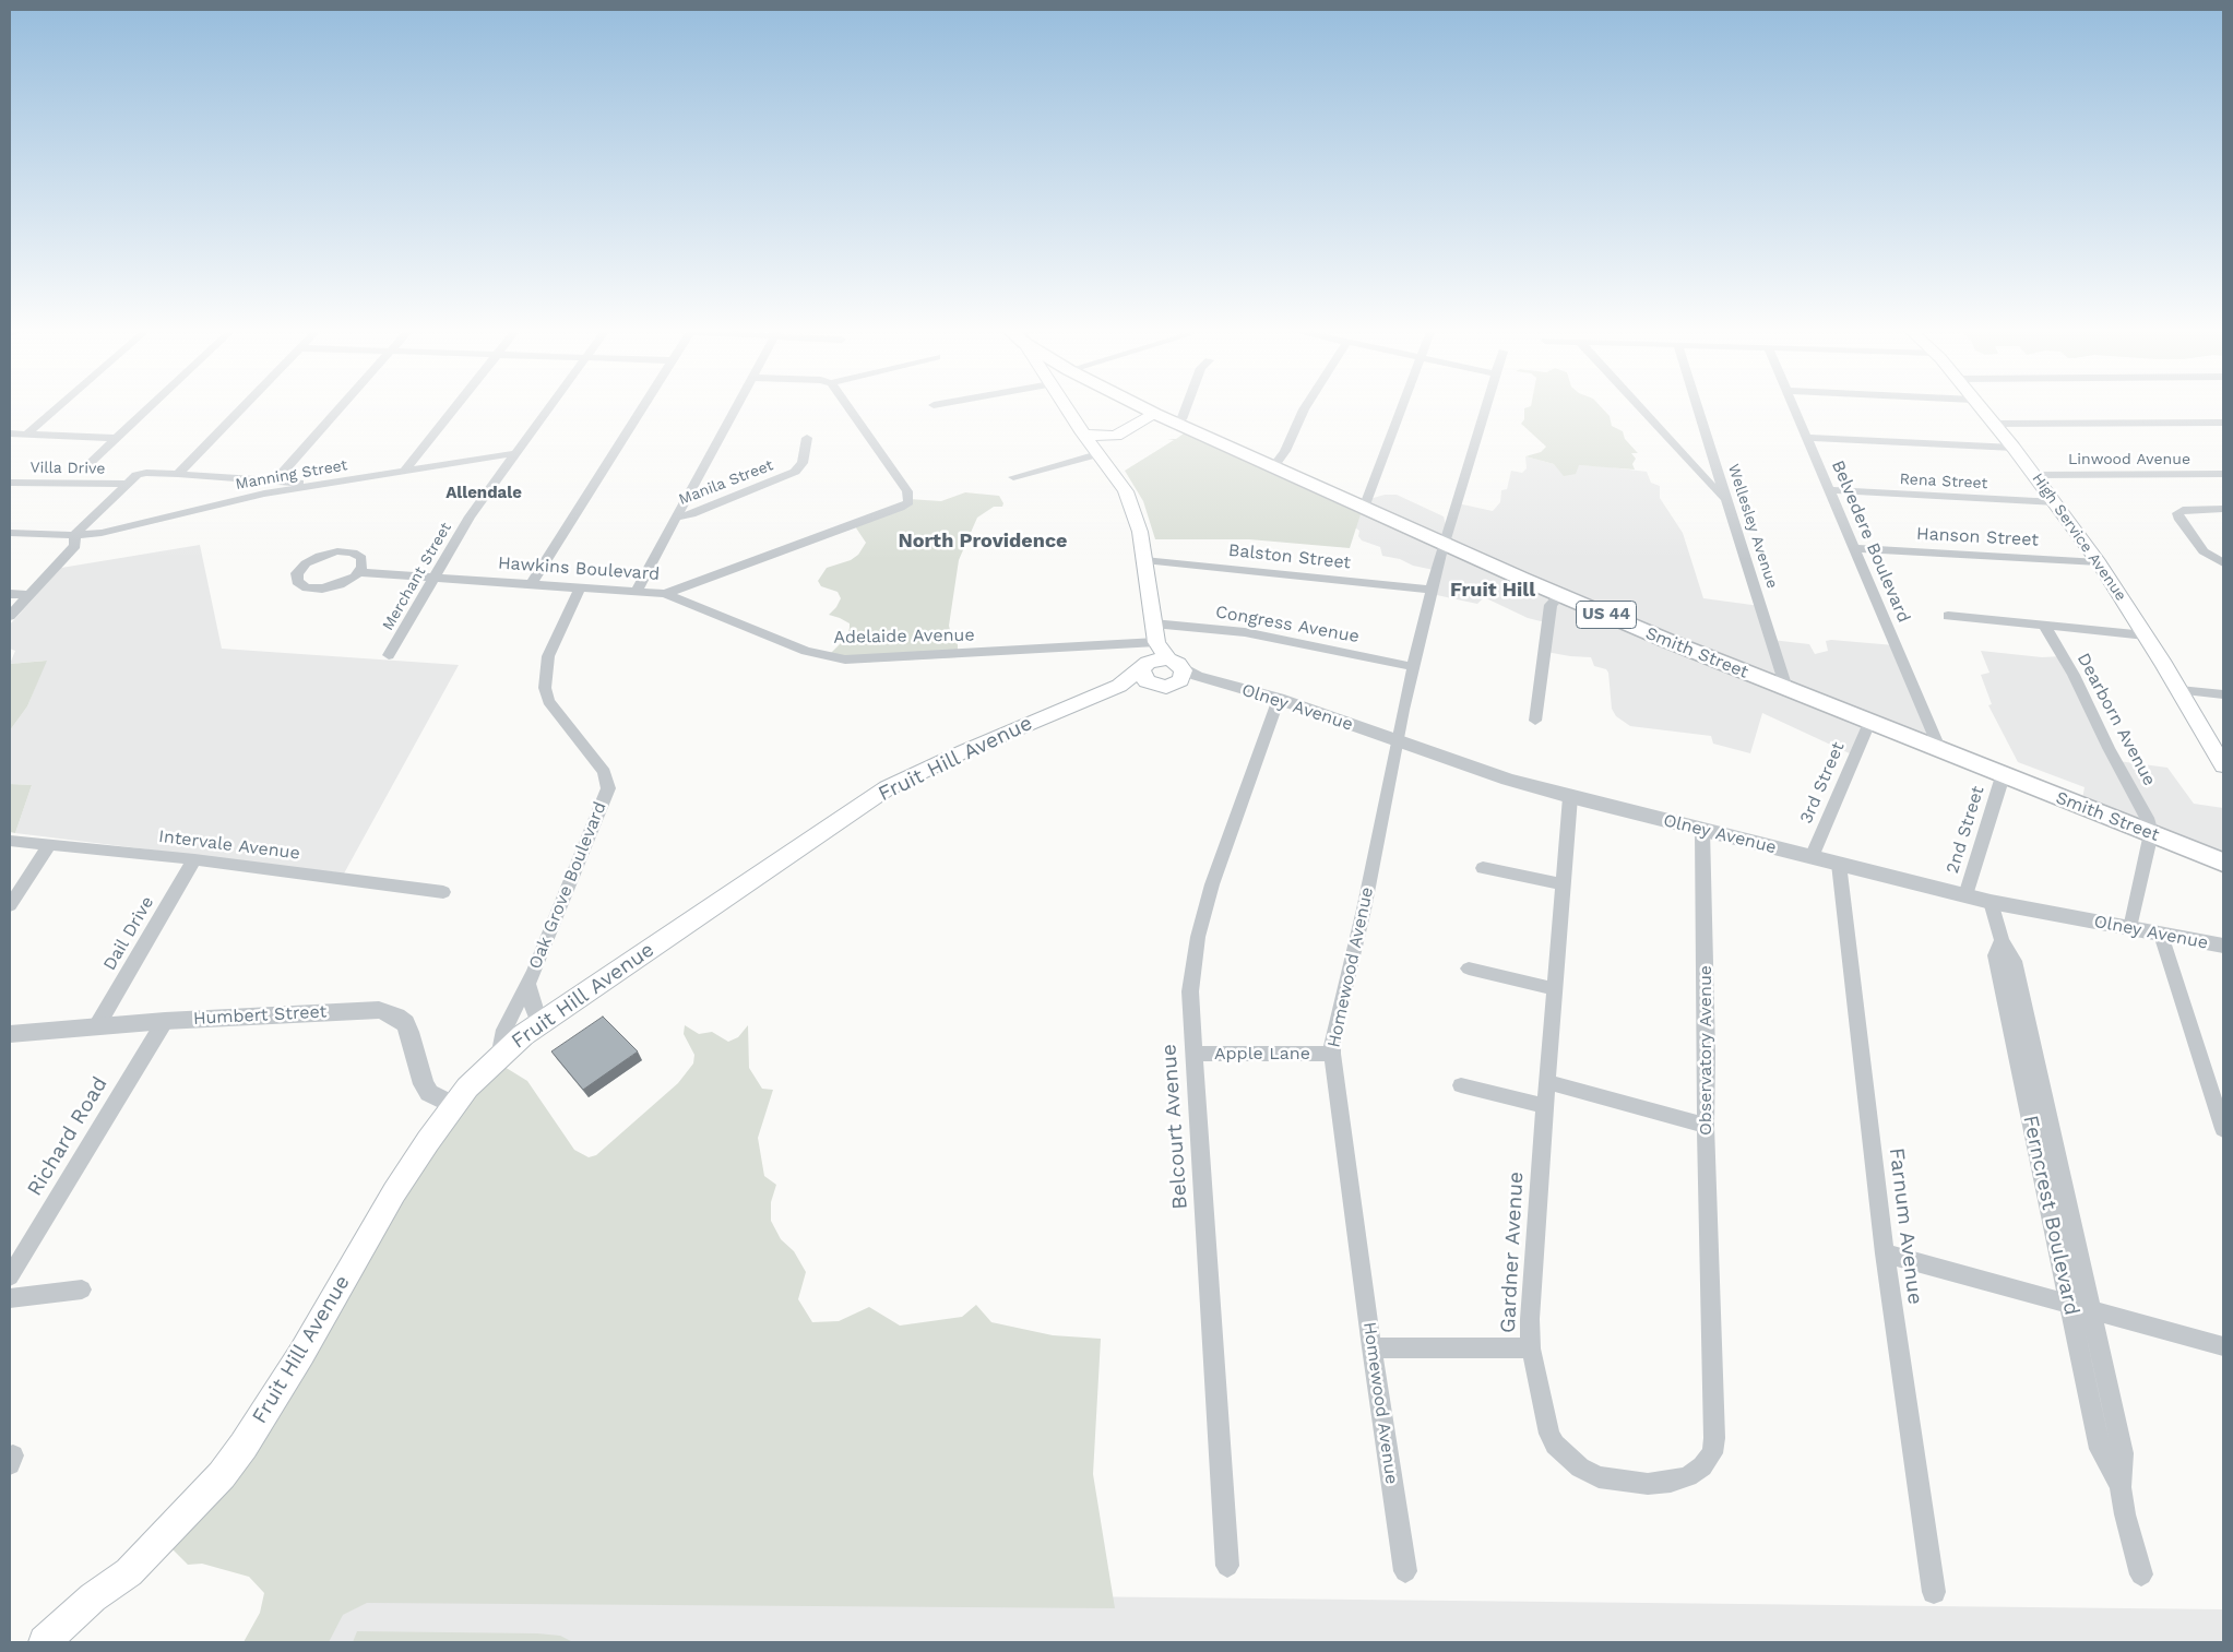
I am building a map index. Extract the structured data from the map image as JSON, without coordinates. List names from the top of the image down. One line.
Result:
{"streets":{"main road":["High Service Avenue","US 44","Smith Street","Fruit Hill Avenue"],"street":["Linwood Avenue","Villa Drive","Manning Street","Rena Street","Manila Street","Wellesley Avenue","Hanson Street","Belvedere Boulevard","Balston Street","Hawkins Boulevard","Merchant Street","Congress Avenue","Adelaide Avenue","Olney Avenue","Dearborn Avenue","3rd Street","2nd Street","Intervale Avenue","Oak Grove Boulevard","Dail Drive","Homewood Avenue","Humbert Street","Observatory Avenue","Apple Lane","Belcourt Avenue","Richard Road","Ferncrest Boulevard","Farnum Avenue","Gardner Avenue"]},"crossings":[["Linwood Avenue","High Service Avenue"],["Manning Street","Merchant Street"],["Rena Street","High Service Avenue"],["Rena Street","Belvedere Boulevard"],["Wellesley Avenue","Smith Street"],["Hanson Street","High Service Avenue"],["Hanson Street","Belvedere Boulevard"],["Belvedere Boulevard","Smith Street"],["Balston Street","Homewood Avenue"],["Hawkins Boulevard","Merchant Street"],["Hawkins Boulevard","Adelaide Avenue"],["Hawkins Boulevard","Oak Grove Boulevard"],["Congress Avenue","Homewood Avenue"],["Smith Street","Dearborn Avenue"],["Smith Street","3rd Street"],["Smith Street","2nd Street"],["Smith Street","Homewood Avenue"],["Olney Avenue","Fruit Hill Avenue"],["Olney Avenue","3rd Street"],["Olney Avenue","2nd Street"],["Olney Avenue","Homewood Avenue"],["Olney Avenue","Observatory Avenue"],["Olney Avenue","Belcourt Avenue"],["Olney Avenue","Ferncrest Boulevard"],["Olney Avenue","Farnum Avenue"],["Olney Avenue","Gardner Avenue"],["Fruit Hill Avenue","Oak Grove Boulevard"],["Fruit Hill Avenue","Humbert Street"],["Intervale Avenue","Dail Drive"],["Dail Drive","Humbert Street"],["Homewood Avenue","Apple Lane"],["Humbert Street","Richard Road"],["Observatory Avenue","Gardner Avenue"],["Apple Lane","Belcourt Avenue"]],"districts":["Allendale","North Providence","Fruit Hill"]}
